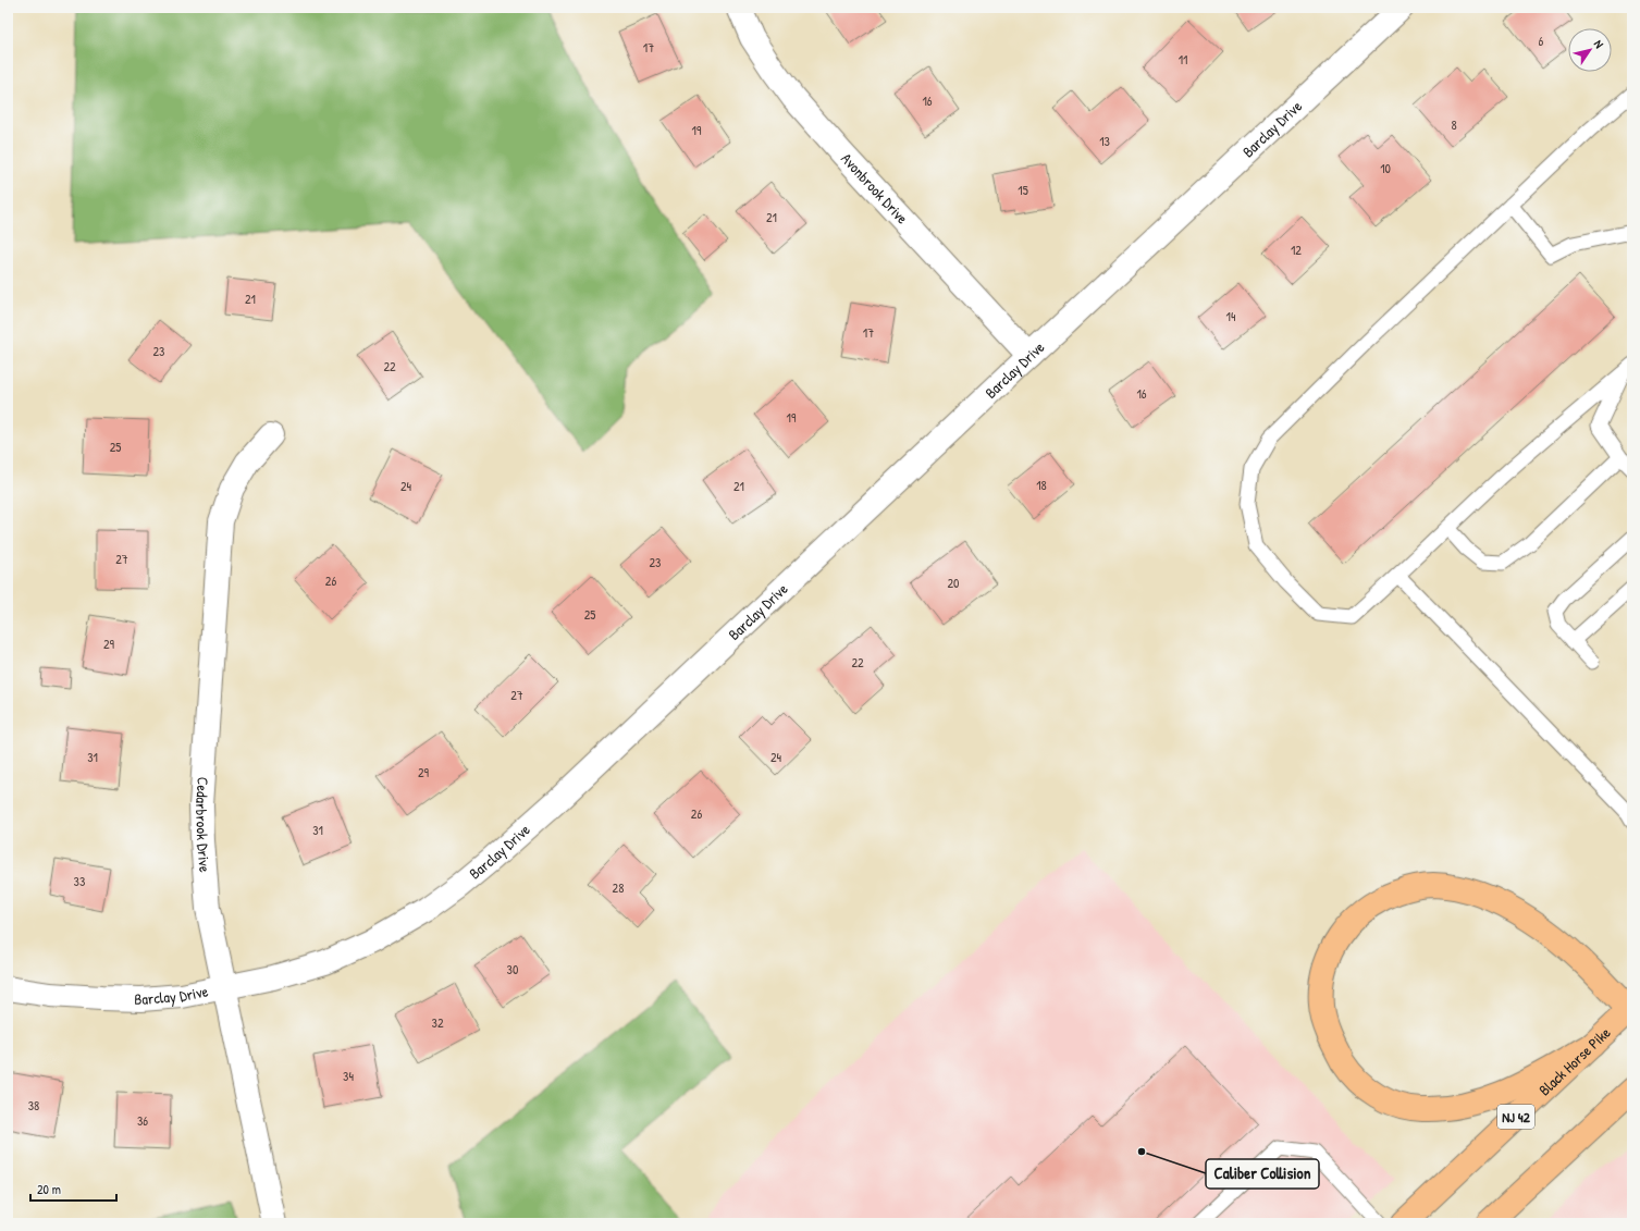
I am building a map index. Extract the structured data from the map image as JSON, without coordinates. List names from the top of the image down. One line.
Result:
{"streets":{"highway":["Black Horse Pike","NJ 42"],"street":["Barclay Drive","Avonbrook Drive","Cedarbrook Drive"]},"crossings":[["Barclay Drive","Avonbrook Drive"],["Barclay Drive","Cedarbrook Drive"]],"places":["Caliber Collision"],"house_numbers":["6","17","11","16","8","19","13","10","15","21","12","21","14","17","23","22","16","19","25","18","24","21","27","23","26","20","25","29","22","27","31","24","29","26","31","33","28","30","32","34","38","36"],"scale_bar":"20 m","north":"top right"}
